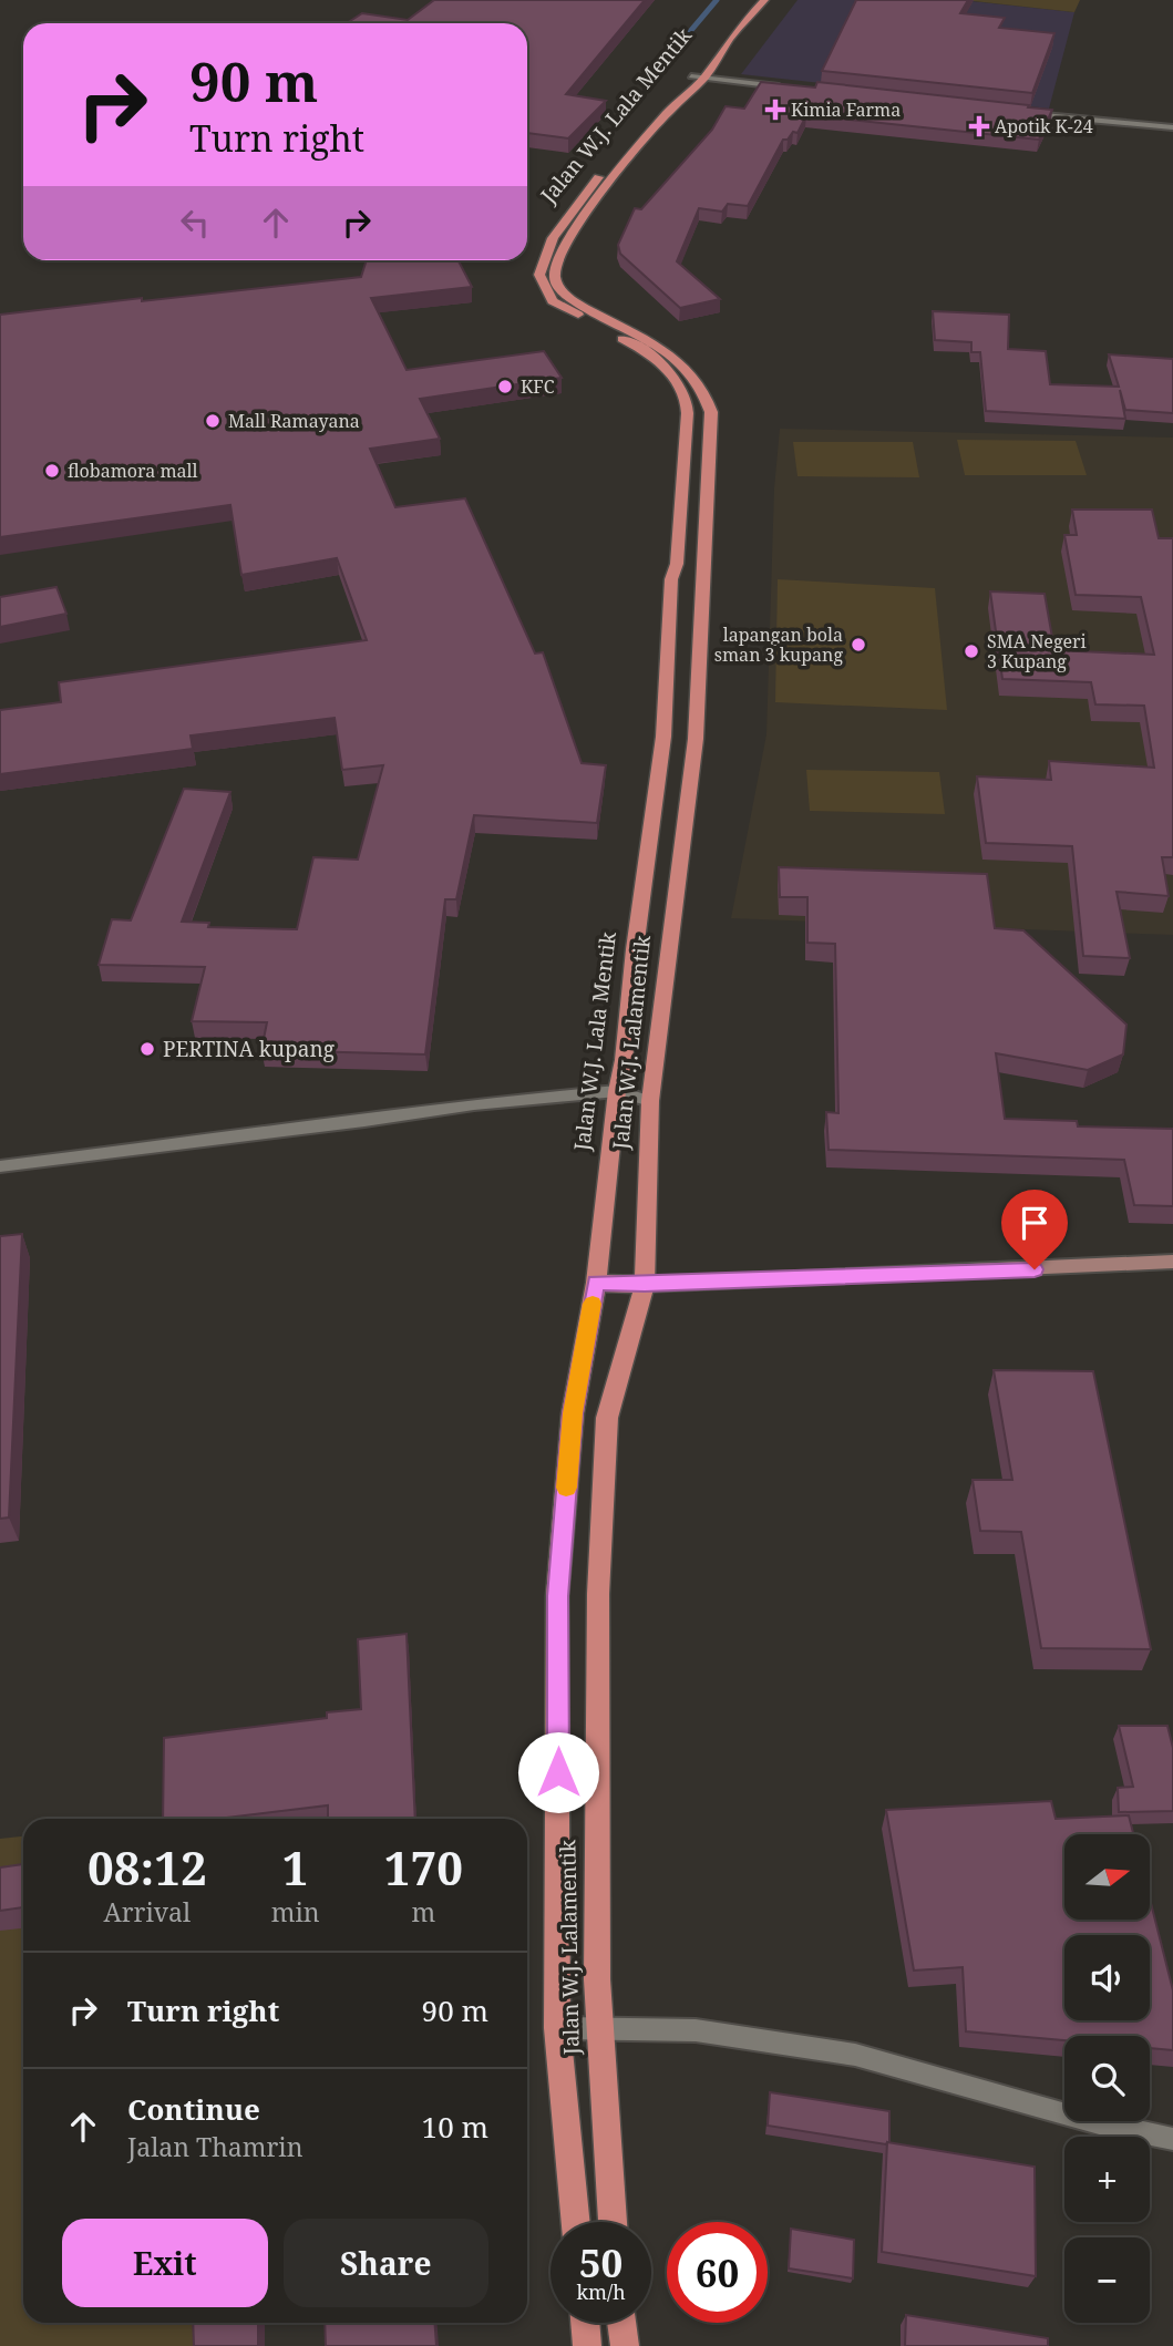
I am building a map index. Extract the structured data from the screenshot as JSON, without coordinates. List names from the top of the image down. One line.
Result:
{"streets":{"main road":["Jalan W.J. Lala Mentik","Jalan W.J. Lalamentik"]},"crossings":[["Jalan W.J. Lala Mentik","Jalan W.J. Lalamentik"]],"places":{"health":["Kimia Farma","Apotik K-24"],"other":["KFC","Mall Ramayana","flobamora mall","lapangan bola sman 3 kupang","SMA Negeri 3 Kupang","PERTINA kupang"]},"north":"right","page":{"turn":["90 m","Turn right"],"eta":["08:12","Arrival","1","min","170","m"],"map_buttons":["+","−"],"list":[{"name":"Turn right","value":"90 m"},{"name":"Continue","note":"Jalan Thamrin","value":"10 m"}],"buttons":["Exit","Share"],"speed":"50 km/h","limit":"60"}}
